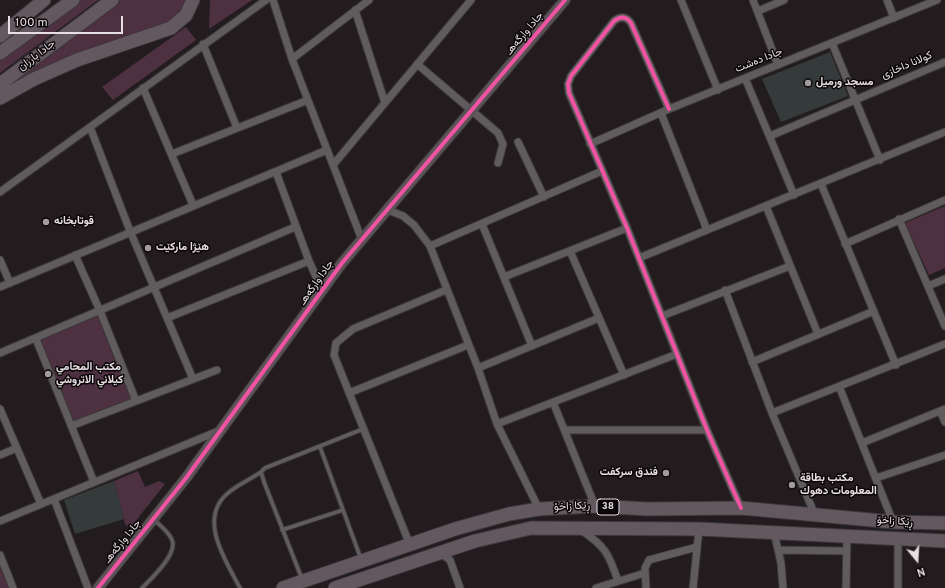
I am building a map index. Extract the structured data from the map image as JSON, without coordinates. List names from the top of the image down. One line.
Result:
{"streets":{"highway":["جادا بارزان","ڕێکا زاخۆ","38"],"street":["جادا وارگه‌هـ","جادا دەشت","کولانا داخازی"]},"places":["مسجد ورميل","قوتابخانه","هێژا ماركێت","مكتب المحامي كيلاني الاتروشي","فندق سركفت","مكتب بطاقة المعلومات دهوك"],"scale_bar":"100 m","north":"bottom"}
